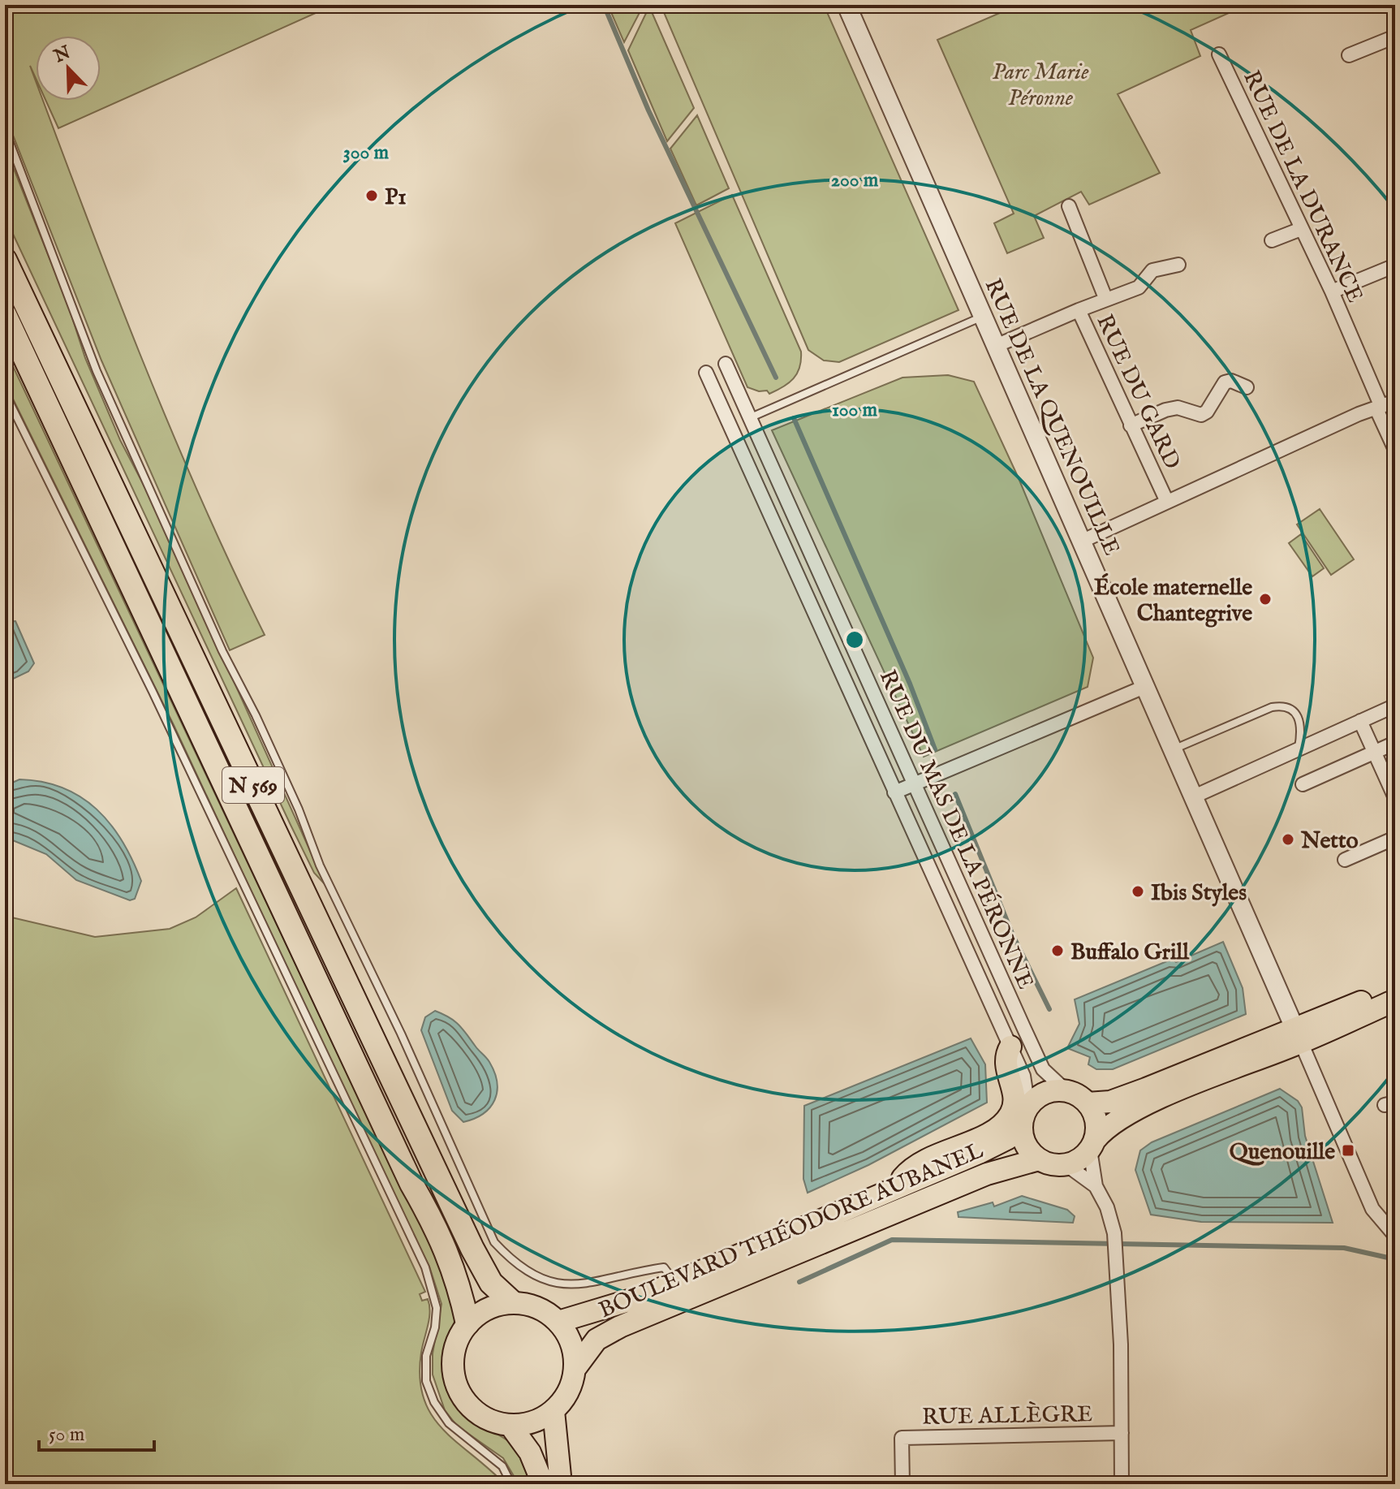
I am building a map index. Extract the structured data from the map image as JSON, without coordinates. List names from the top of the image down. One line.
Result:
{"streets":{"highway":["N 569"],"main road":["BOULEVARD THÉODORE AUBANEL"],"street":["RUE DE LA DURANCE","RUE DU GARD","RUE DE LA QUENOUILLE","RUE DU MAS DE LA PÉRONNE","RUE ALLÈGRE"]},"crossings":[["RUE DU GARD","RUE DE LA QUENOUILLE"],["N 569","BOULEVARD THÉODORE AUBANEL"],["RUE DU MAS DE LA PÉRONNE","BOULEVARD THÉODORE AUBANEL"]],"parks":["Parc Marie Péronne"],"places":{"other":["P1","École maternelle Chantegrive","Netto","Ibis Styles","Buffalo Grill"],"transit":["Quenouille"]},"scale_bar":"50 m","north":"top left","rings":["300 m","200 m","100 m"]}
